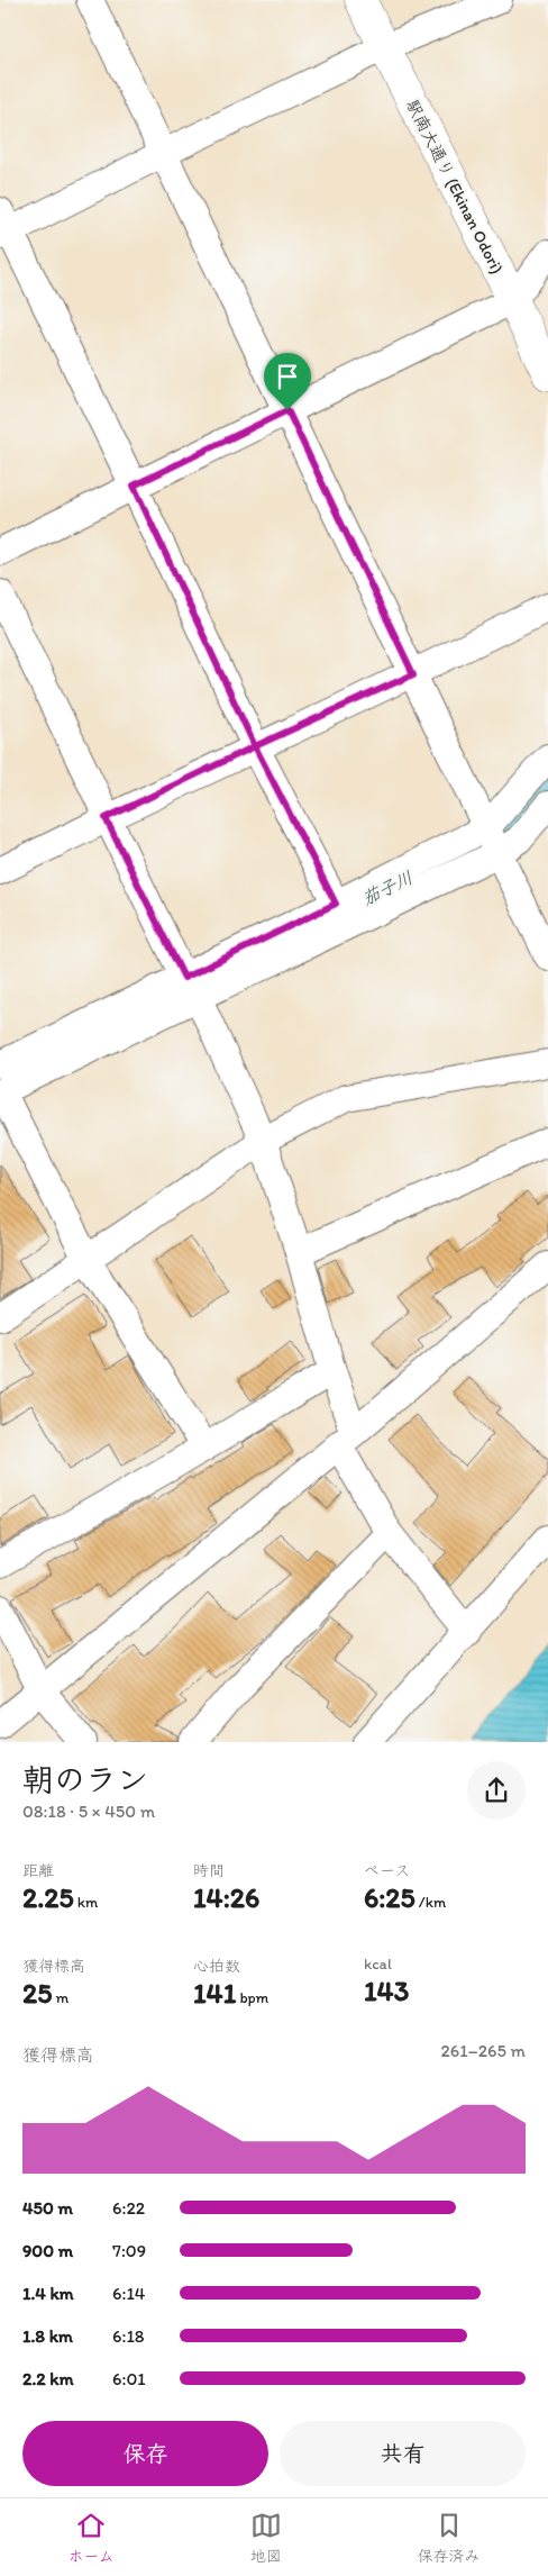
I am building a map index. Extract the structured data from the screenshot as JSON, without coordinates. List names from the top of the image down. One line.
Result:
{"streets":{"street":["駅南大通り (Ekinan Odori)"]},"water":["茄子川"],"page":{"heading":["朝のラン","08:18 · 5 × 450 m"],"stats":[["距離","2.25 km"],["時間","14:26"],["ペース","6:25 /km"],["獲得標高","25 m"],["心拍数","141 bpm"],["kcal","143"]],"chart":["獲得標高","261–265 m"],"list":[{"name":"450 m","note":"6:22"},{"name":"900 m","note":"7:09"},{"name":"1.4 km","note":"6:14"},{"name":"1.8 km","note":"6:18"},{"name":"2.2 km","note":"6:01"}],"buttons":["保存","共有"],"tabs":["ホーム","地図","保存済み"]}}
